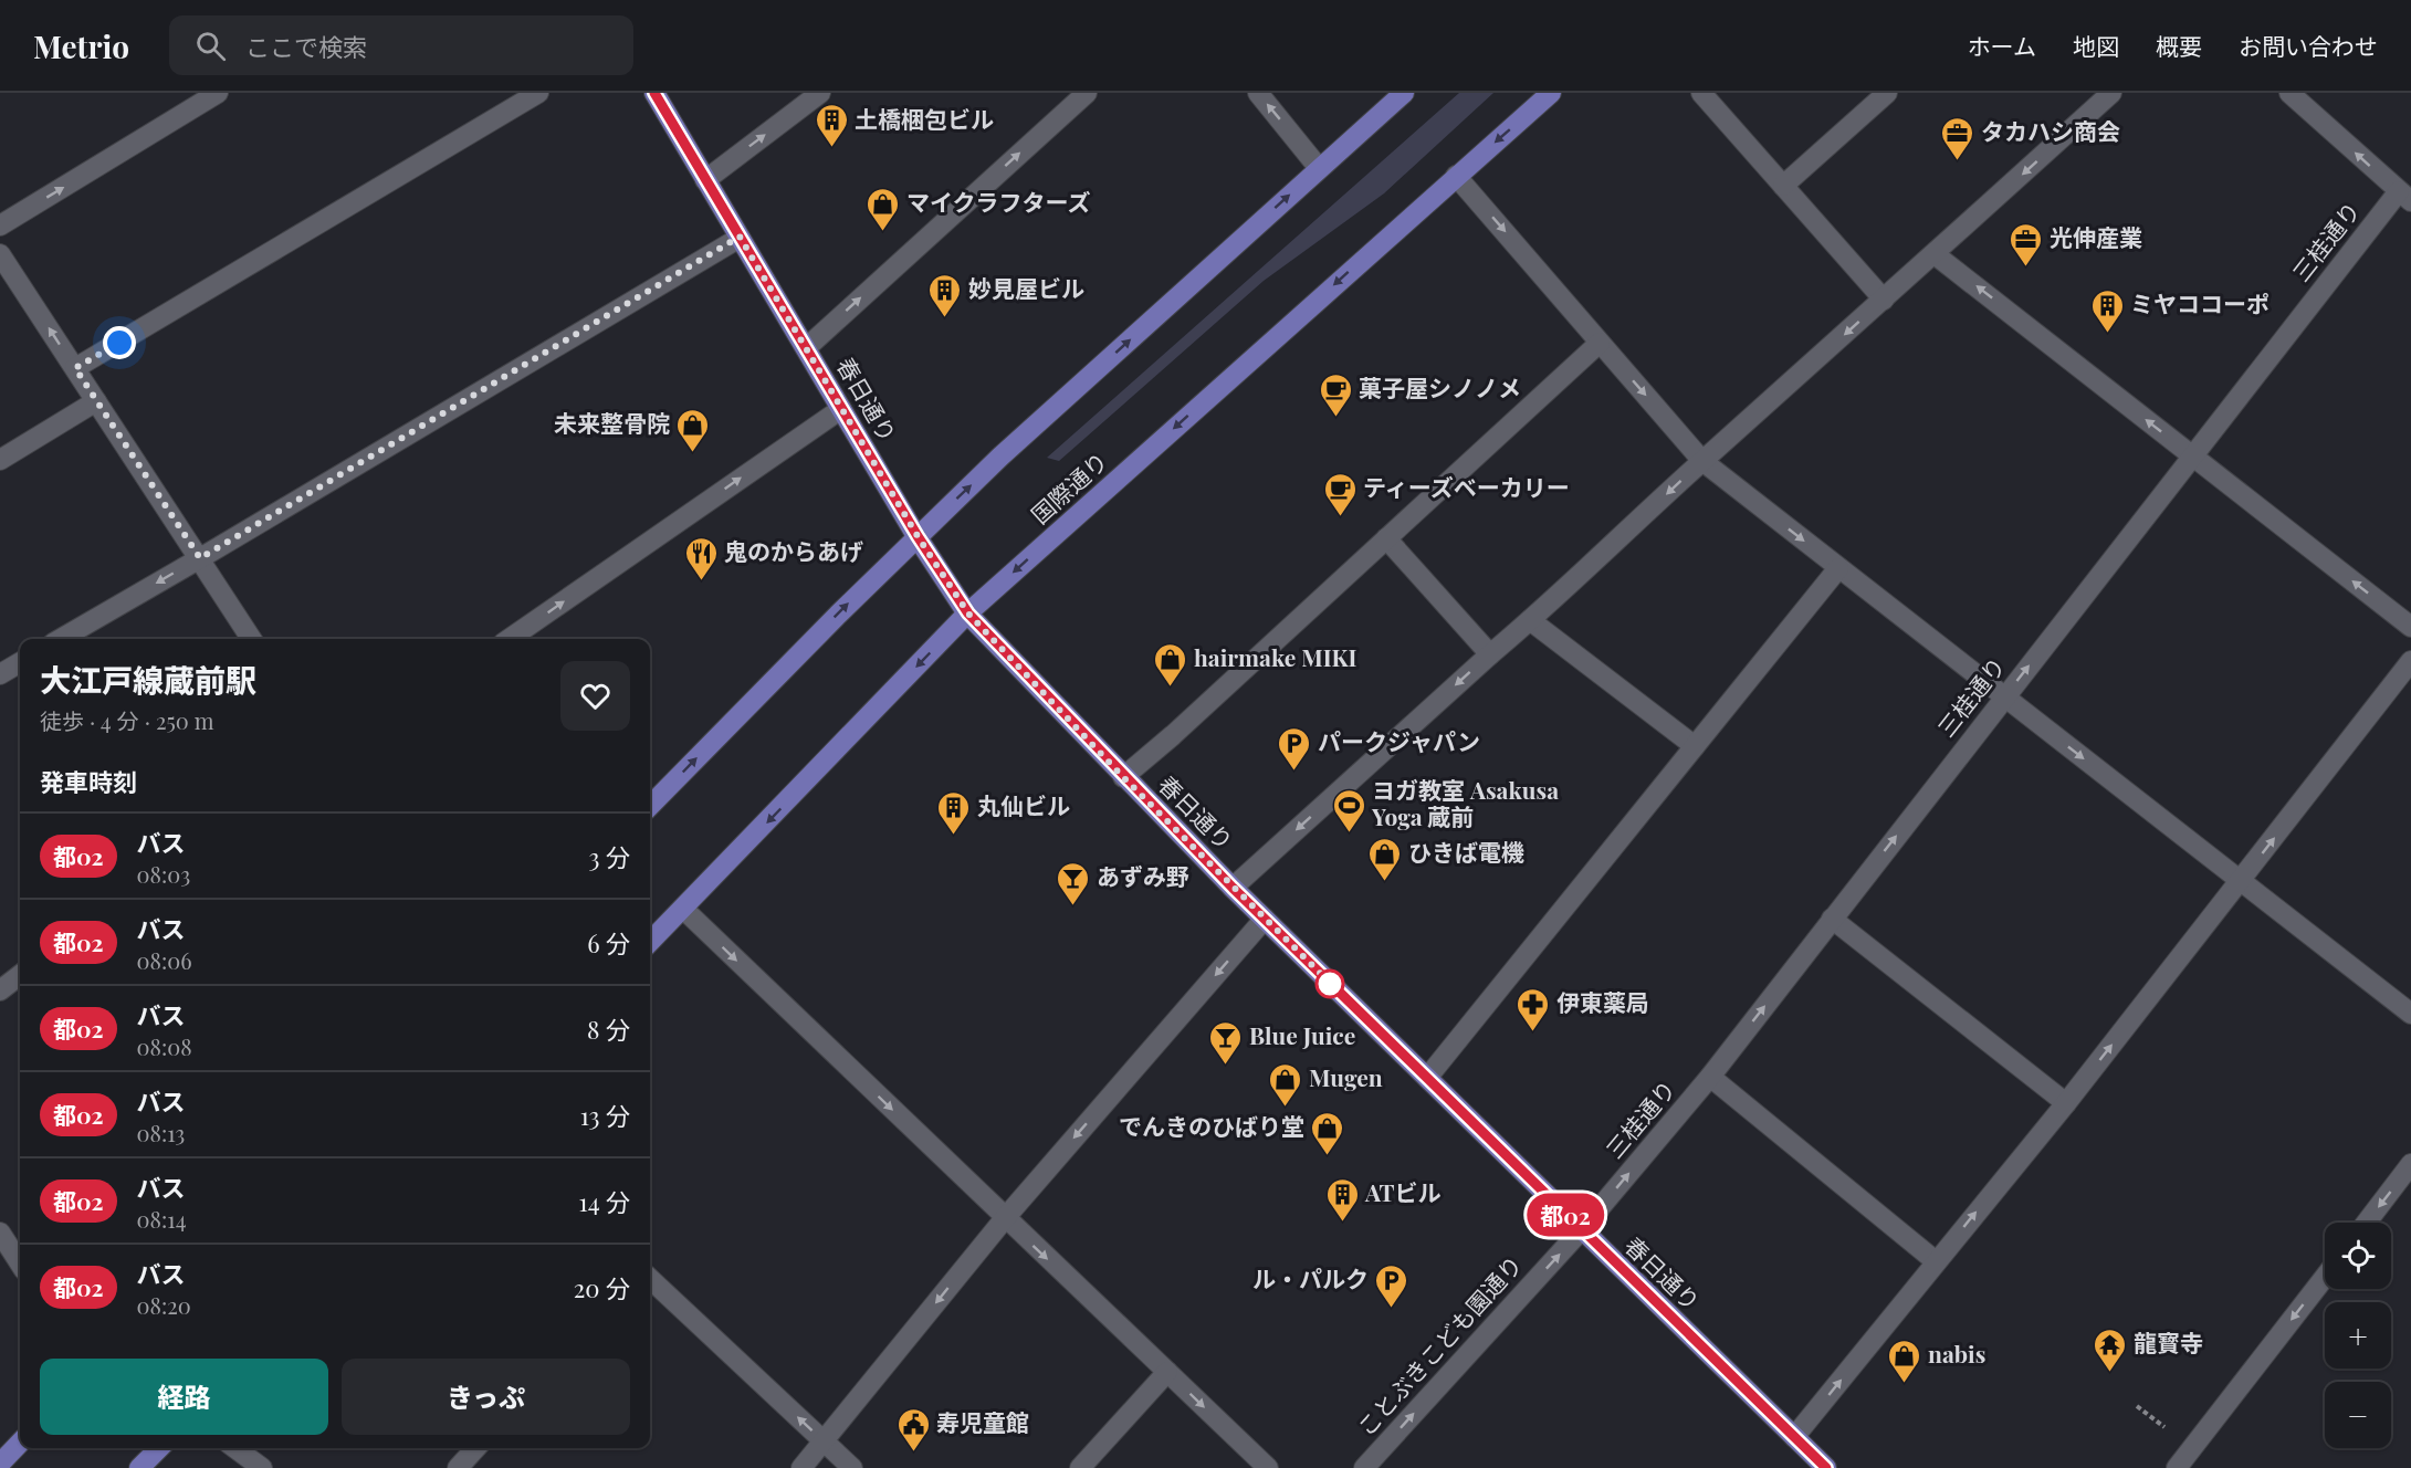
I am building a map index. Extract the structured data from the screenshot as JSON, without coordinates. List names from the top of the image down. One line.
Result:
{"streets":{"main road":["春日通り","国際通り"],"street":["三桂通り","ことぶきこども園通り"]},"crossings":[["三桂通り","春日通り"],["三桂通り","ことぶきこども園通り"],["春日通り","国際通り"],["春日通り","ことぶきこども園通り"]],"one_way":["三桂通り","ことぶきこども園通り"],"places":{"building":["土橋梱包ビル","妙見屋ビル","ミヤココーポ","丸仙ビル","ATビル"],"office":["タカハシ商会","光伸産業"],"shop":["マイクラフターズ","未来整骨院","hairmake MIKI","ひきば電機","Mugen","でんきのひばり堂","nabis"],"cafe":["菓子屋シノノメ","ティーズベーカリー"],"restaurant":["鬼のからあげ"],"parking":["パークジャパン","ル・パルク"],"sports":["ヨガ教室 Asakusa Yoga 蔵前"],"bar":["あずみ野","Blue Juice"],"pharmacy":["伊東薬局"],"temple":["龍寳寺"],"public building":["寿児童館"]},"lines":["bus line 都02"],"page":{"header":"Metrio","search":"ここで検索","nav":["ホーム","地図","概要","お問い合わせ"],"on_map":"都02","heading":[["大江戸線蔵前駅","徒歩 · 4 分 · 250 m"],"発車時刻"],"list":[{"mark":"都02","name":"バス","note":"08:03","value":"3 分"},{"mark":"都02","name":"バス","note":"08:06","value":"6 分"},{"mark":"都02","name":"バス","note":"08:08","value":"8 分"},{"mark":"都02","name":"バス","note":"08:13","value":"13 分"},{"mark":"都02","name":"バス","note":"08:14","value":"14 分"},{"mark":"都02","name":"バス","note":"08:20","value":"20 分"}],"map_buttons":["+","−"],"buttons":["経路","きっぷ"]}}
